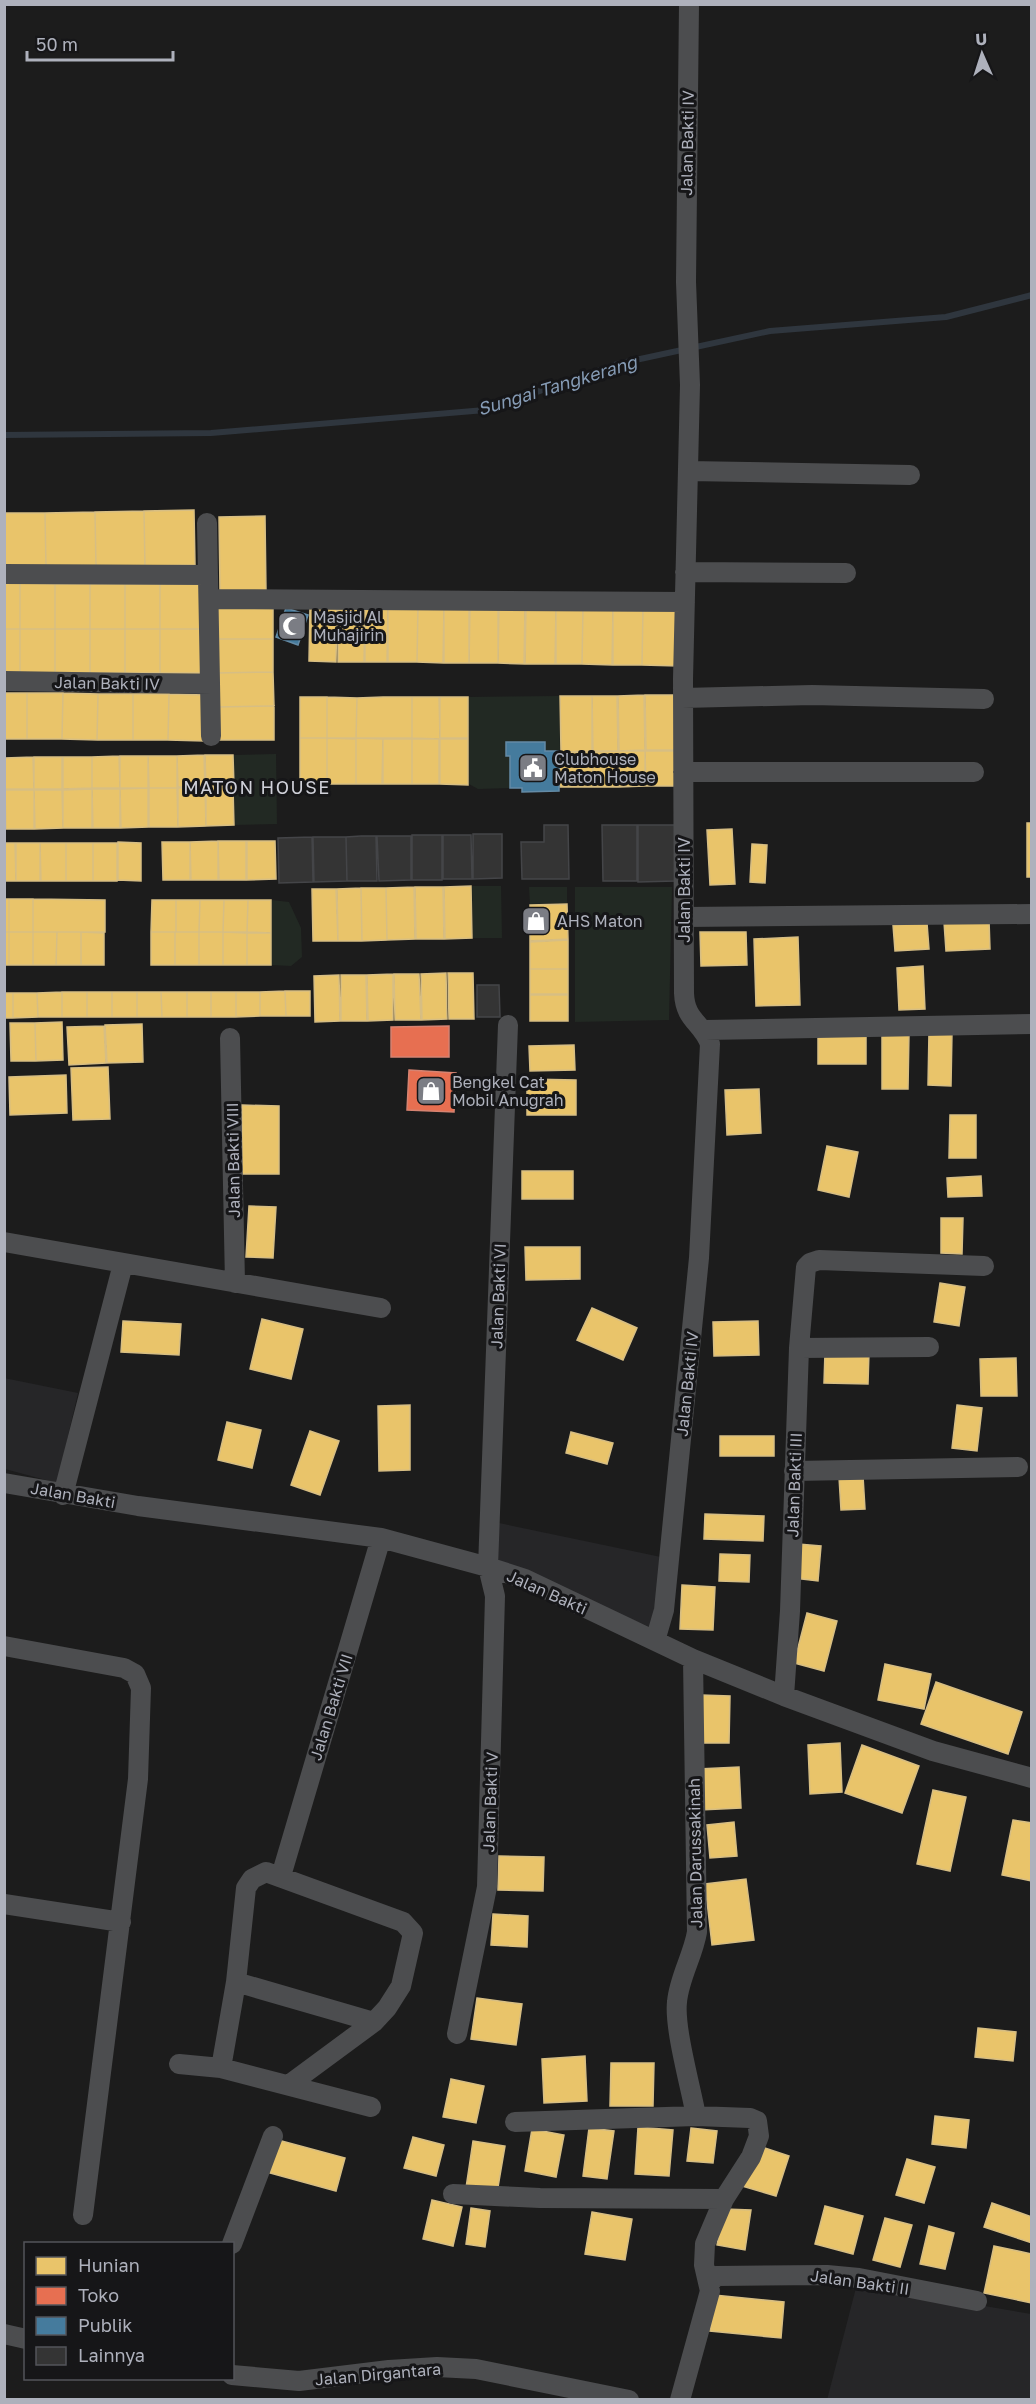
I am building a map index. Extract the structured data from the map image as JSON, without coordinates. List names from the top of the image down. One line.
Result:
{"streets":{"street":["Jalan Bakti IV","Jalan Bakti VIII","Jalan Bakti VI","Jalan Bakti III","Jalan Bakti","Jalan Bakti VII","Jalan Bakti V","Jalan Darussakinah","Jalan Bakti II","Jalan Dirgantara"]},"crossings":[["Jalan Bakti IV","Jalan Bakti"],["Jalan Bakti VI","Jalan Bakti"],["Jalan Bakti VI","Jalan Bakti V"],["Jalan Bakti III","Jalan Bakti"],["Jalan Bakti","Jalan Bakti VII"],["Jalan Bakti","Jalan Bakti V"],["Jalan Bakti","Jalan Darussakinah"]],"districts":["MATON HOUSE"],"water":["Sungai Tangkerang"],"places":{"mosque":["Masjid Al Muhajirin"],"public building":["Clubhouse Maton House"],"shop":["AHS Maton","Bengkel Cat Mobil Anugrah"]},"legend":["Hunian","Toko","Publik","Lainnya"],"scale_bar":"50 m","north":"top"}
